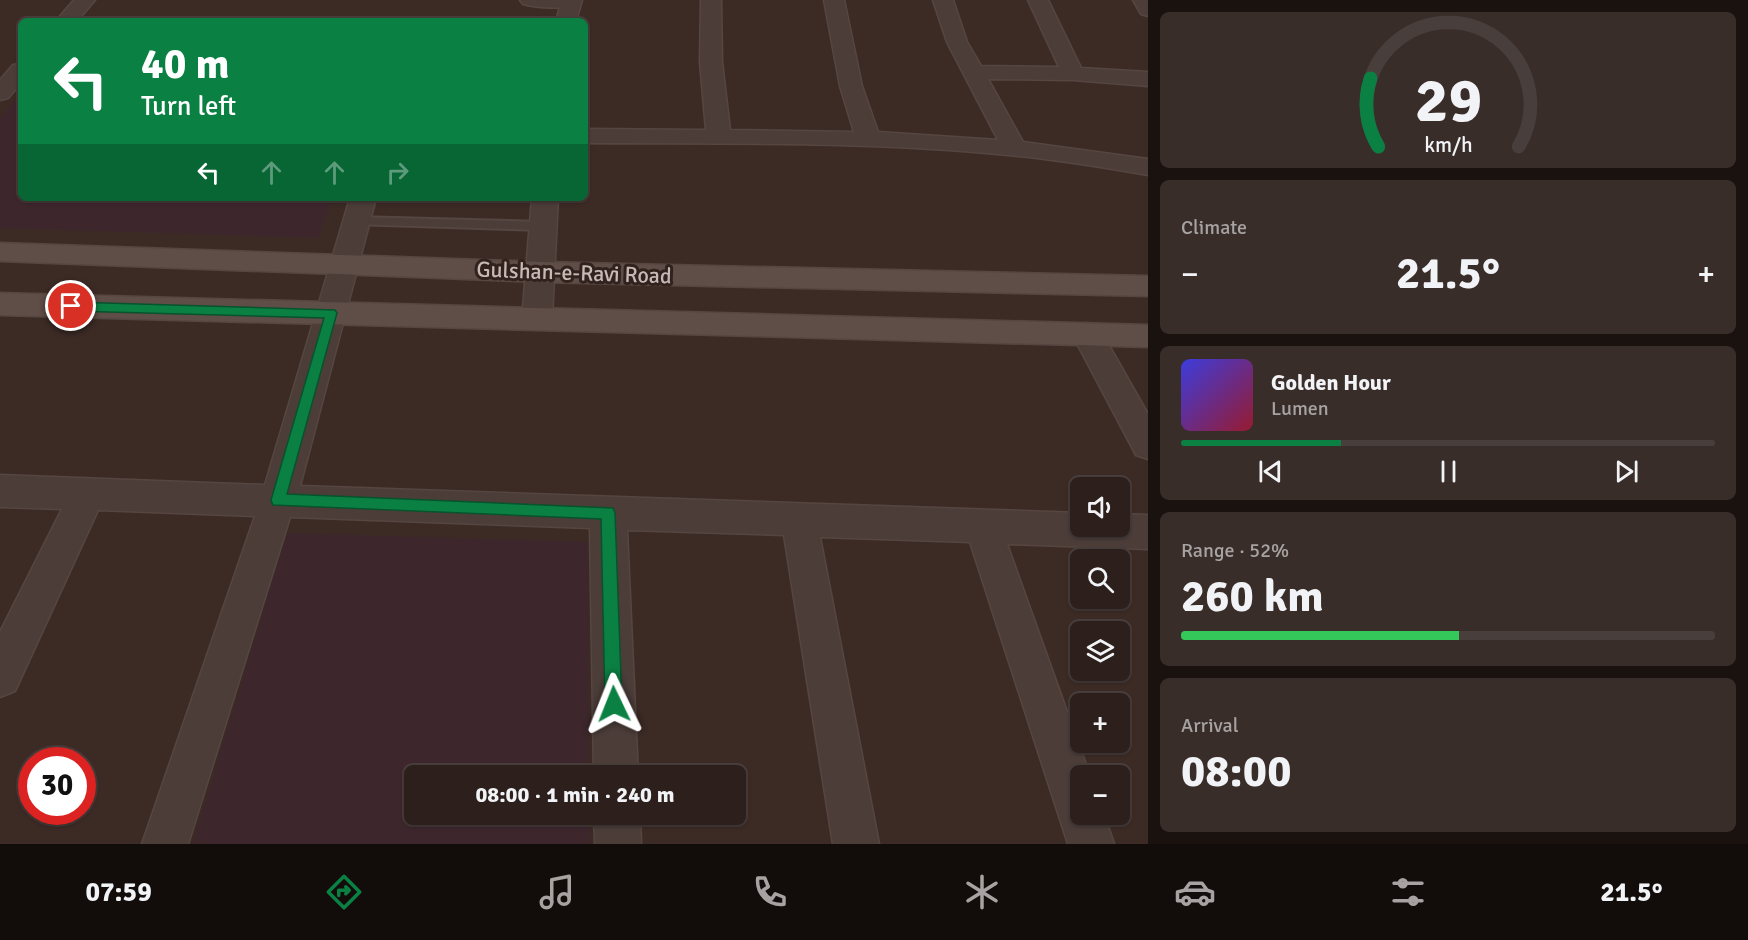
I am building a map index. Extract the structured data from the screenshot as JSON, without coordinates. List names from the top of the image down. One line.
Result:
{"streets":{"main road":["Gulshan-e-Ravi Road"]},"page":{"turn":["40 m","Turn left"],"tile":["Climate",["Range · 52%","260 km"],["Arrival","08:00"]],"heat":["−","21.5°","+"],"song":["Golden Hour","Lumen"],"map_buttons":["+","−"],"limit":"30","trip":"08:00 · 1 min · 240 m","tabs":["07:59","21.5°"],"gauge":["29","km/h"]}}
